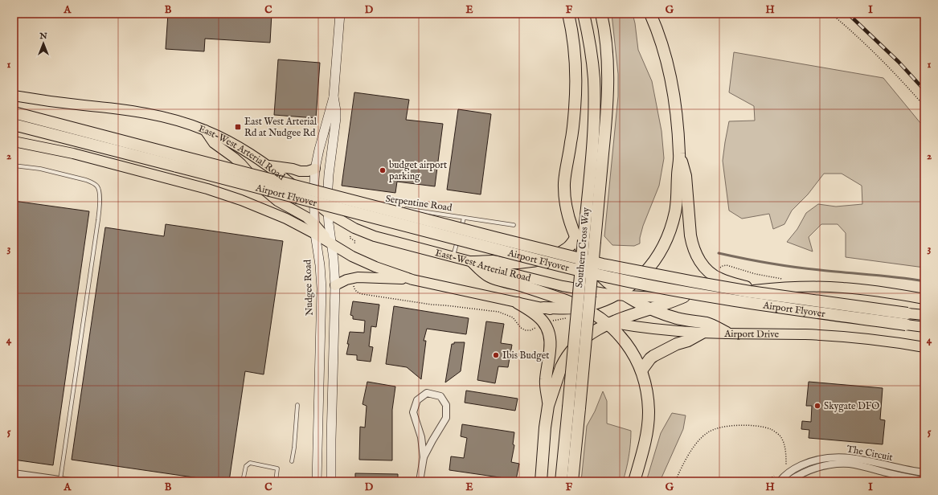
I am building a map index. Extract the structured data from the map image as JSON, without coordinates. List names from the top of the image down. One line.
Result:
{"streets":{"highway":["Airport Flyover","Southern Cross Way"],"main road":["East-West Arterial Road","Nudgee Road","Airport Drive"],"street":["The Circuit"],"lane":["Serpentine Road"]},"crossings":[["East-West Arterial Road","Nudgee Road"]],"places":{"transit":["East West Arterial Rd at Nudgee Rd"],"other":["budget airport parking","Ibis Budget","Skygate DFO"]},"north":"top","grid":{"columns":["A","B","C","D","E","F","G","H","I"],"rows":["1","2","3","4","5"]}}
